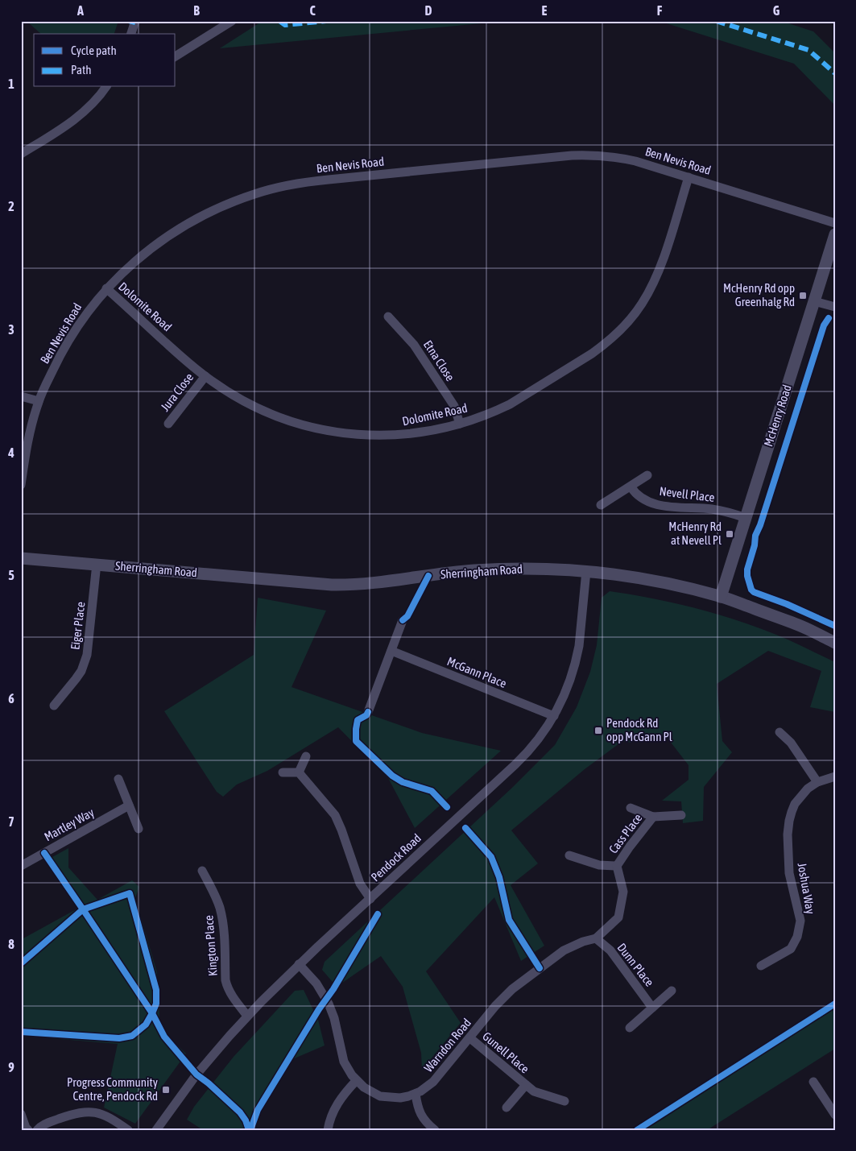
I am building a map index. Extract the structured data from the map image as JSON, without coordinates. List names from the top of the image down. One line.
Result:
{"streets":{"street":["Ben Nevis Road","Dolomite Road","Etna Close","Jura Close","McHenry Road","Nevell Place","Sherringham Road","Eiger Place","McGann Place","Martley Way","Cass Place","Pendock Road","Joshua Way","Kington Place","Dunn Place","Warndon Road","Gunell Place"]},"crossings":[["Ben Nevis Road","Dolomite Road"],["Dolomite Road","Etna Close"],["Dolomite Road","Jura Close"],["McHenry Road","Nevell Place"],["McHenry Road","Sherringham Road"],["Sherringham Road","Eiger Place"],["Sherringham Road","Pendock Road"],["McGann Place","Pendock Road"],["Cass Place","Dunn Place"],["Cass Place","Warndon Road"],["Pendock Road","Kington Place"],["Pendock Road","Warndon Road"],["Dunn Place","Warndon Road"],["Warndon Road","Gunell Place"]],"places":{"transit":["McHenry Rd opp Greenhalg Rd","McHenry Rd at Nevell Pl","Pendock Rd opp McGann Pl","Progress Community Centre, Pendock Rd"]},"legend":["Cycle path","Path"],"grid":{"columns":["A","B","C","D","E","F","G"],"rows":["1","2","3","4","5","6","7","8","9"]}}
